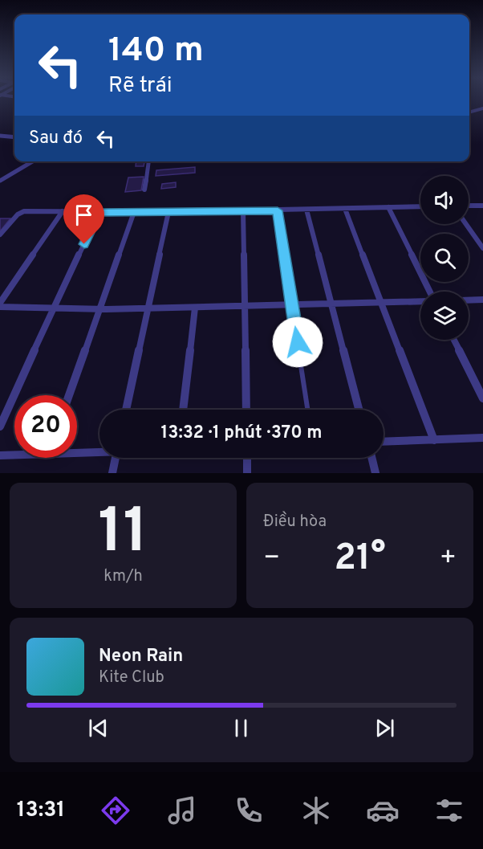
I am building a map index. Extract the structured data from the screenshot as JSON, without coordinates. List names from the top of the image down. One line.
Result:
{"page":{"turn":["140 m","Rẽ trái"],"then":"Sau đó","limit":"20","trip":"13:32 · 1 phút · 370 m","tile":[["11","km/h"],"Điều hòa"],"heat":["−","21°","+"],"song":["Neon Rain","Kite Club"],"tabs":"13:31"}}
